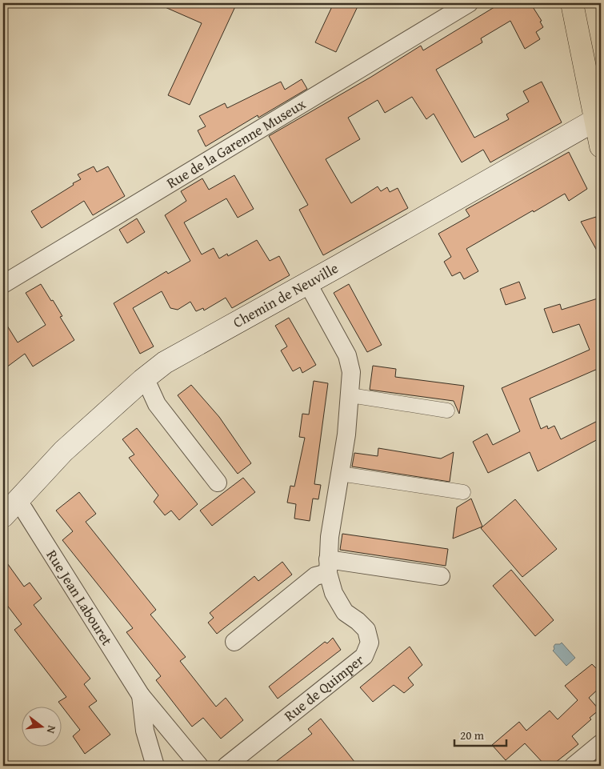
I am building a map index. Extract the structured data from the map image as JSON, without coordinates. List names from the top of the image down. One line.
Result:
{"streets":{"main road":["Chemin de Neuville"],"street":["Rue de la Garenne Museux","Rue Jean Labouret","Rue de Quimper"]},"crossings":[["Chemin de Neuville","Rue Jean Labouret"],["Chemin de Neuville","Rue de Quimper"]],"scale_bar":"20 m","north":"right"}
